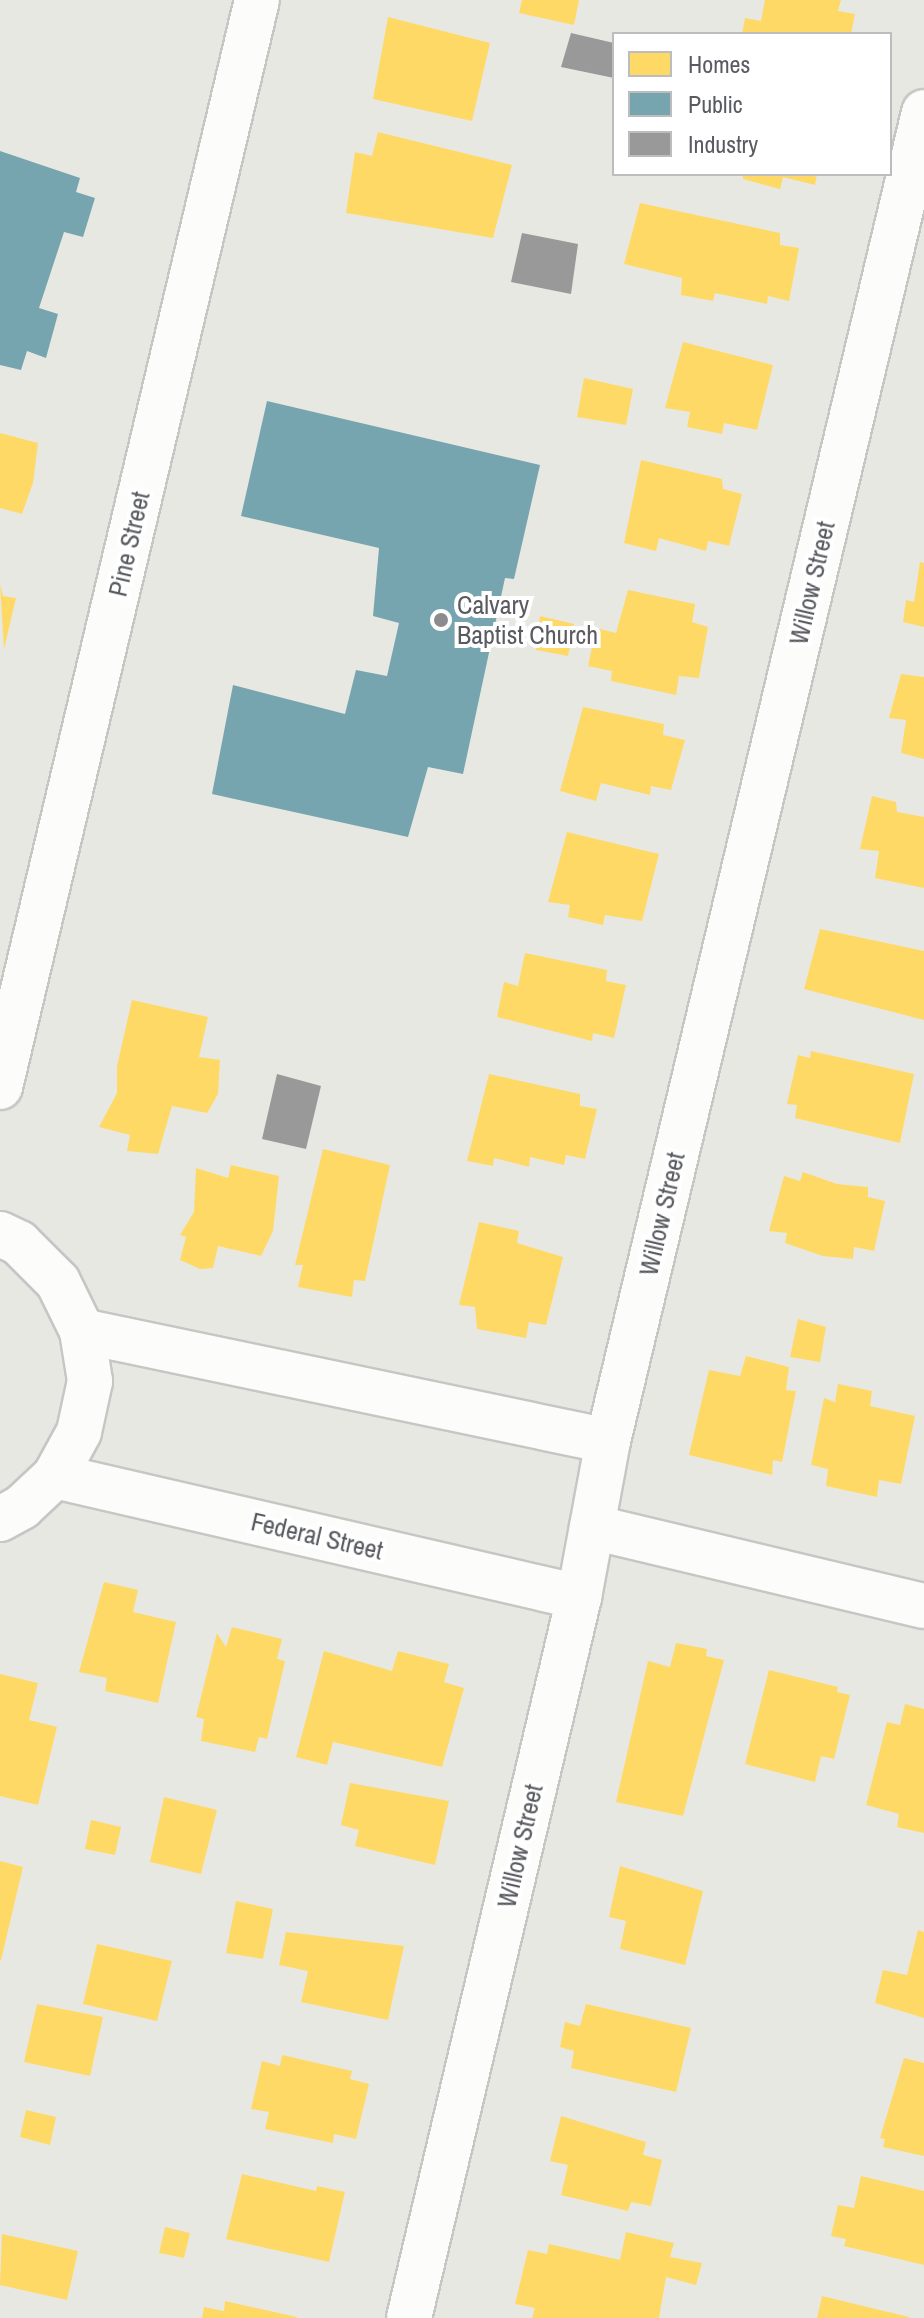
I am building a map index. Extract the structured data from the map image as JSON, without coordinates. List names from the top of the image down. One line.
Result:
{"streets":{"street":["Pine Street","Willow Street","Federal Street"]},"crossings":[["Willow Street","Federal Street"]],"places":["Calvary Baptist Church"],"legend":["Homes","Public","Industry"]}
